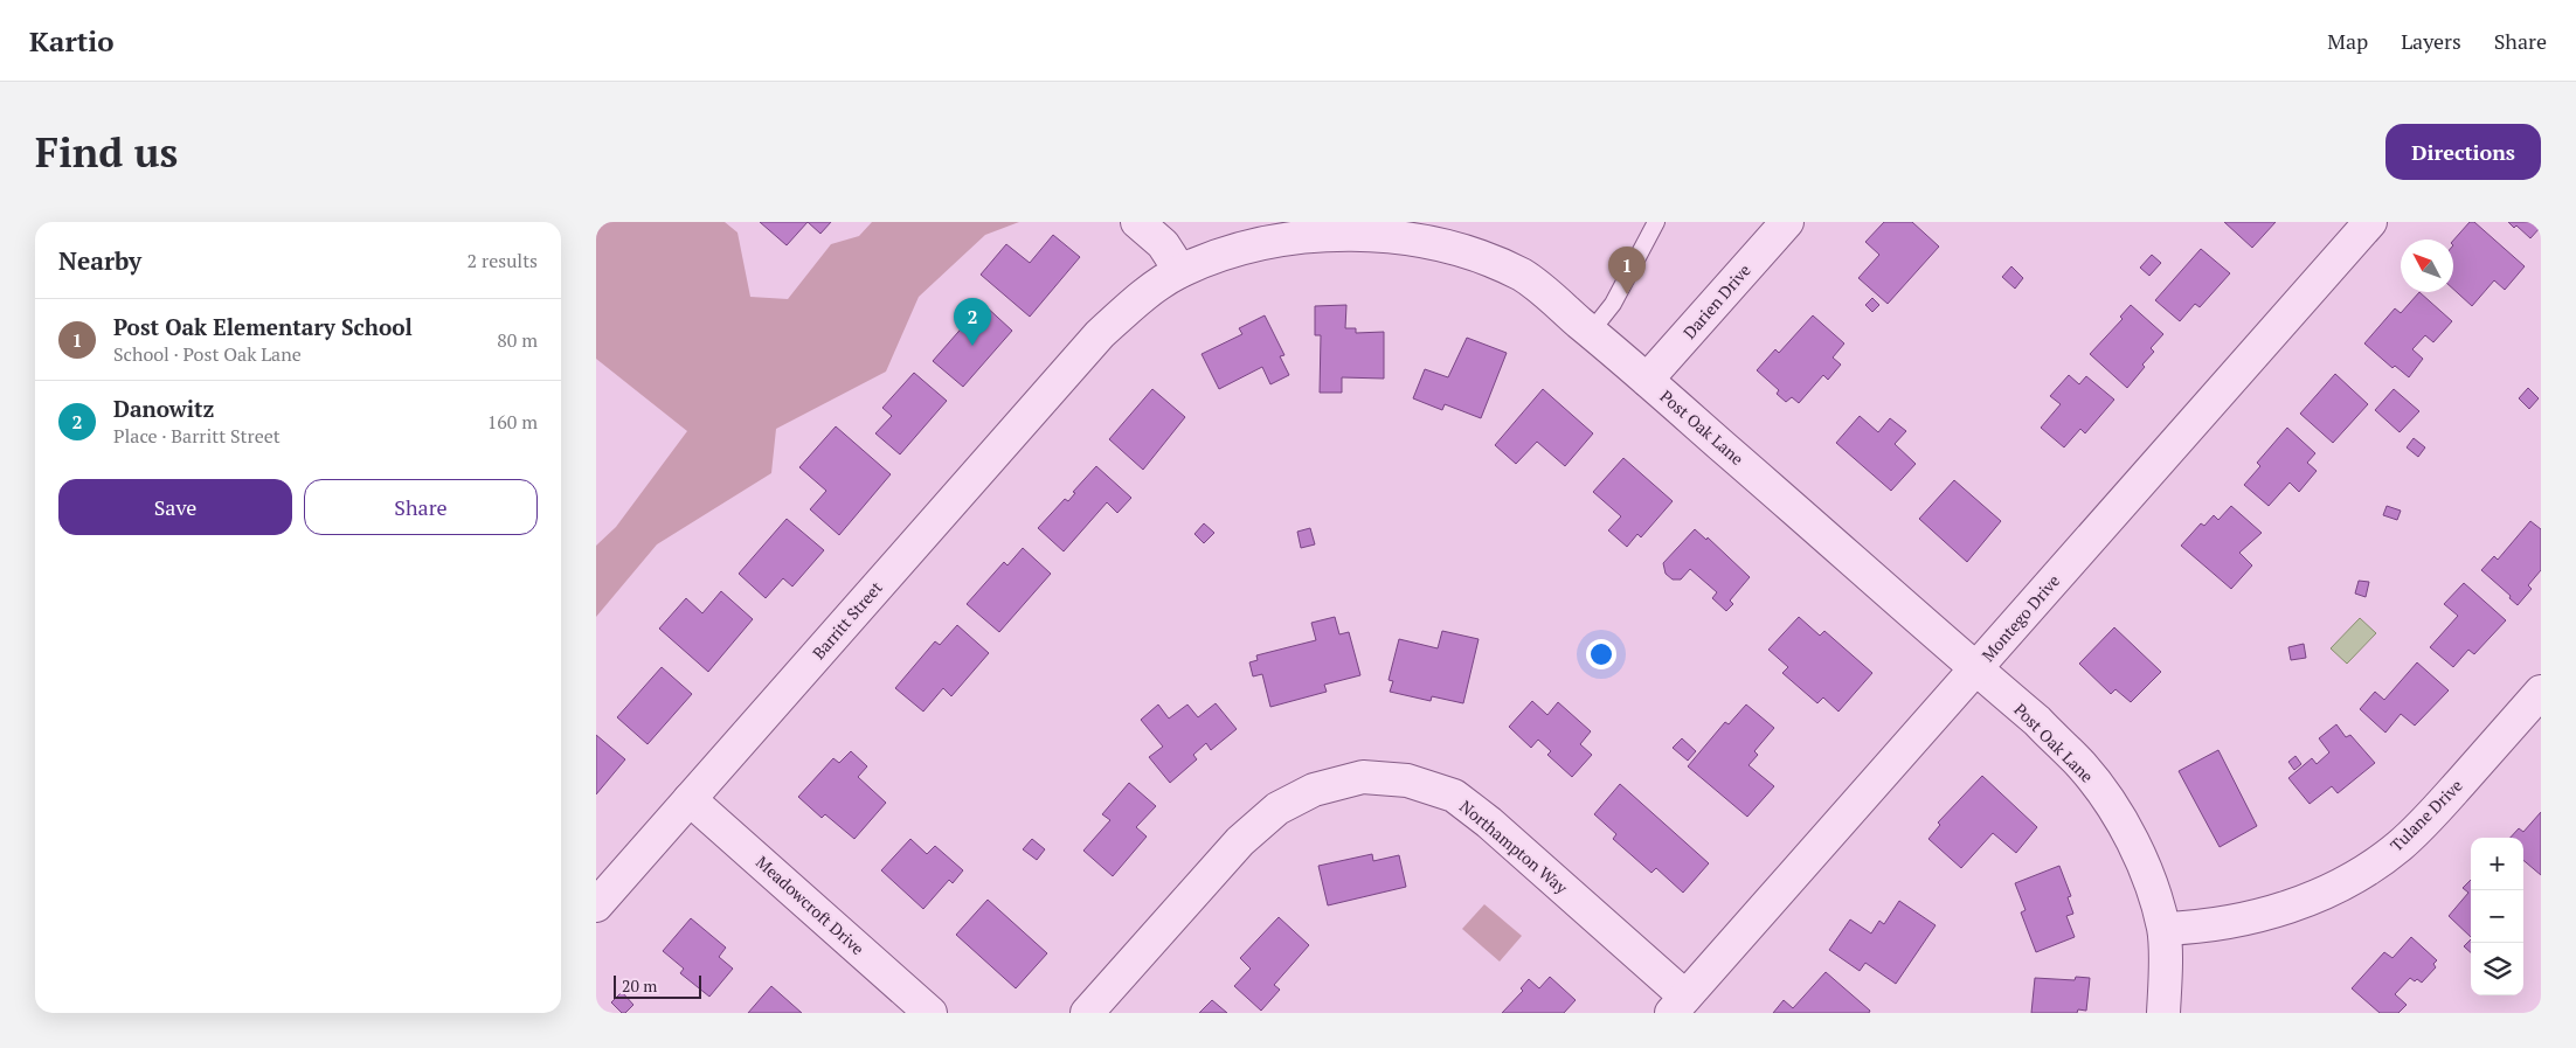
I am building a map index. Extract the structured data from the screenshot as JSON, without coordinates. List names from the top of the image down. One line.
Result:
{"streets":{"street":["Darien Drive","Post Oak Lane","Montego Drive","Barritt Street","Tulane Drive","Northampton Way","Meadowcroft Drive"]},"crossings":[["Darien Drive","Post Oak Lane"],["Post Oak Lane","Montego Drive"],["Post Oak Lane","Barritt Street"],["Post Oak Lane","Tulane Drive"],["Montego Drive","Northampton Way"],["Barritt Street","Meadowcroft Drive"]],"scale_bar":"20 m","north":"top left","page":{"header":"Kartio","nav":["Map","Layers","Share"],"buttons":["Directions",["Save","Share"]],"title":"Find us","heading":["Nearby","2 results"],"pins":["1","2"],"list":[{"mark":"1","name":"Post Oak Elementary School","note":"School · Post Oak Lane","value":"80 m"},{"mark":"2","name":"Danowitz","note":"Place · Barritt Street","value":"160 m"}],"map_buttons":["+","−"],"scale":"20 m"}}
